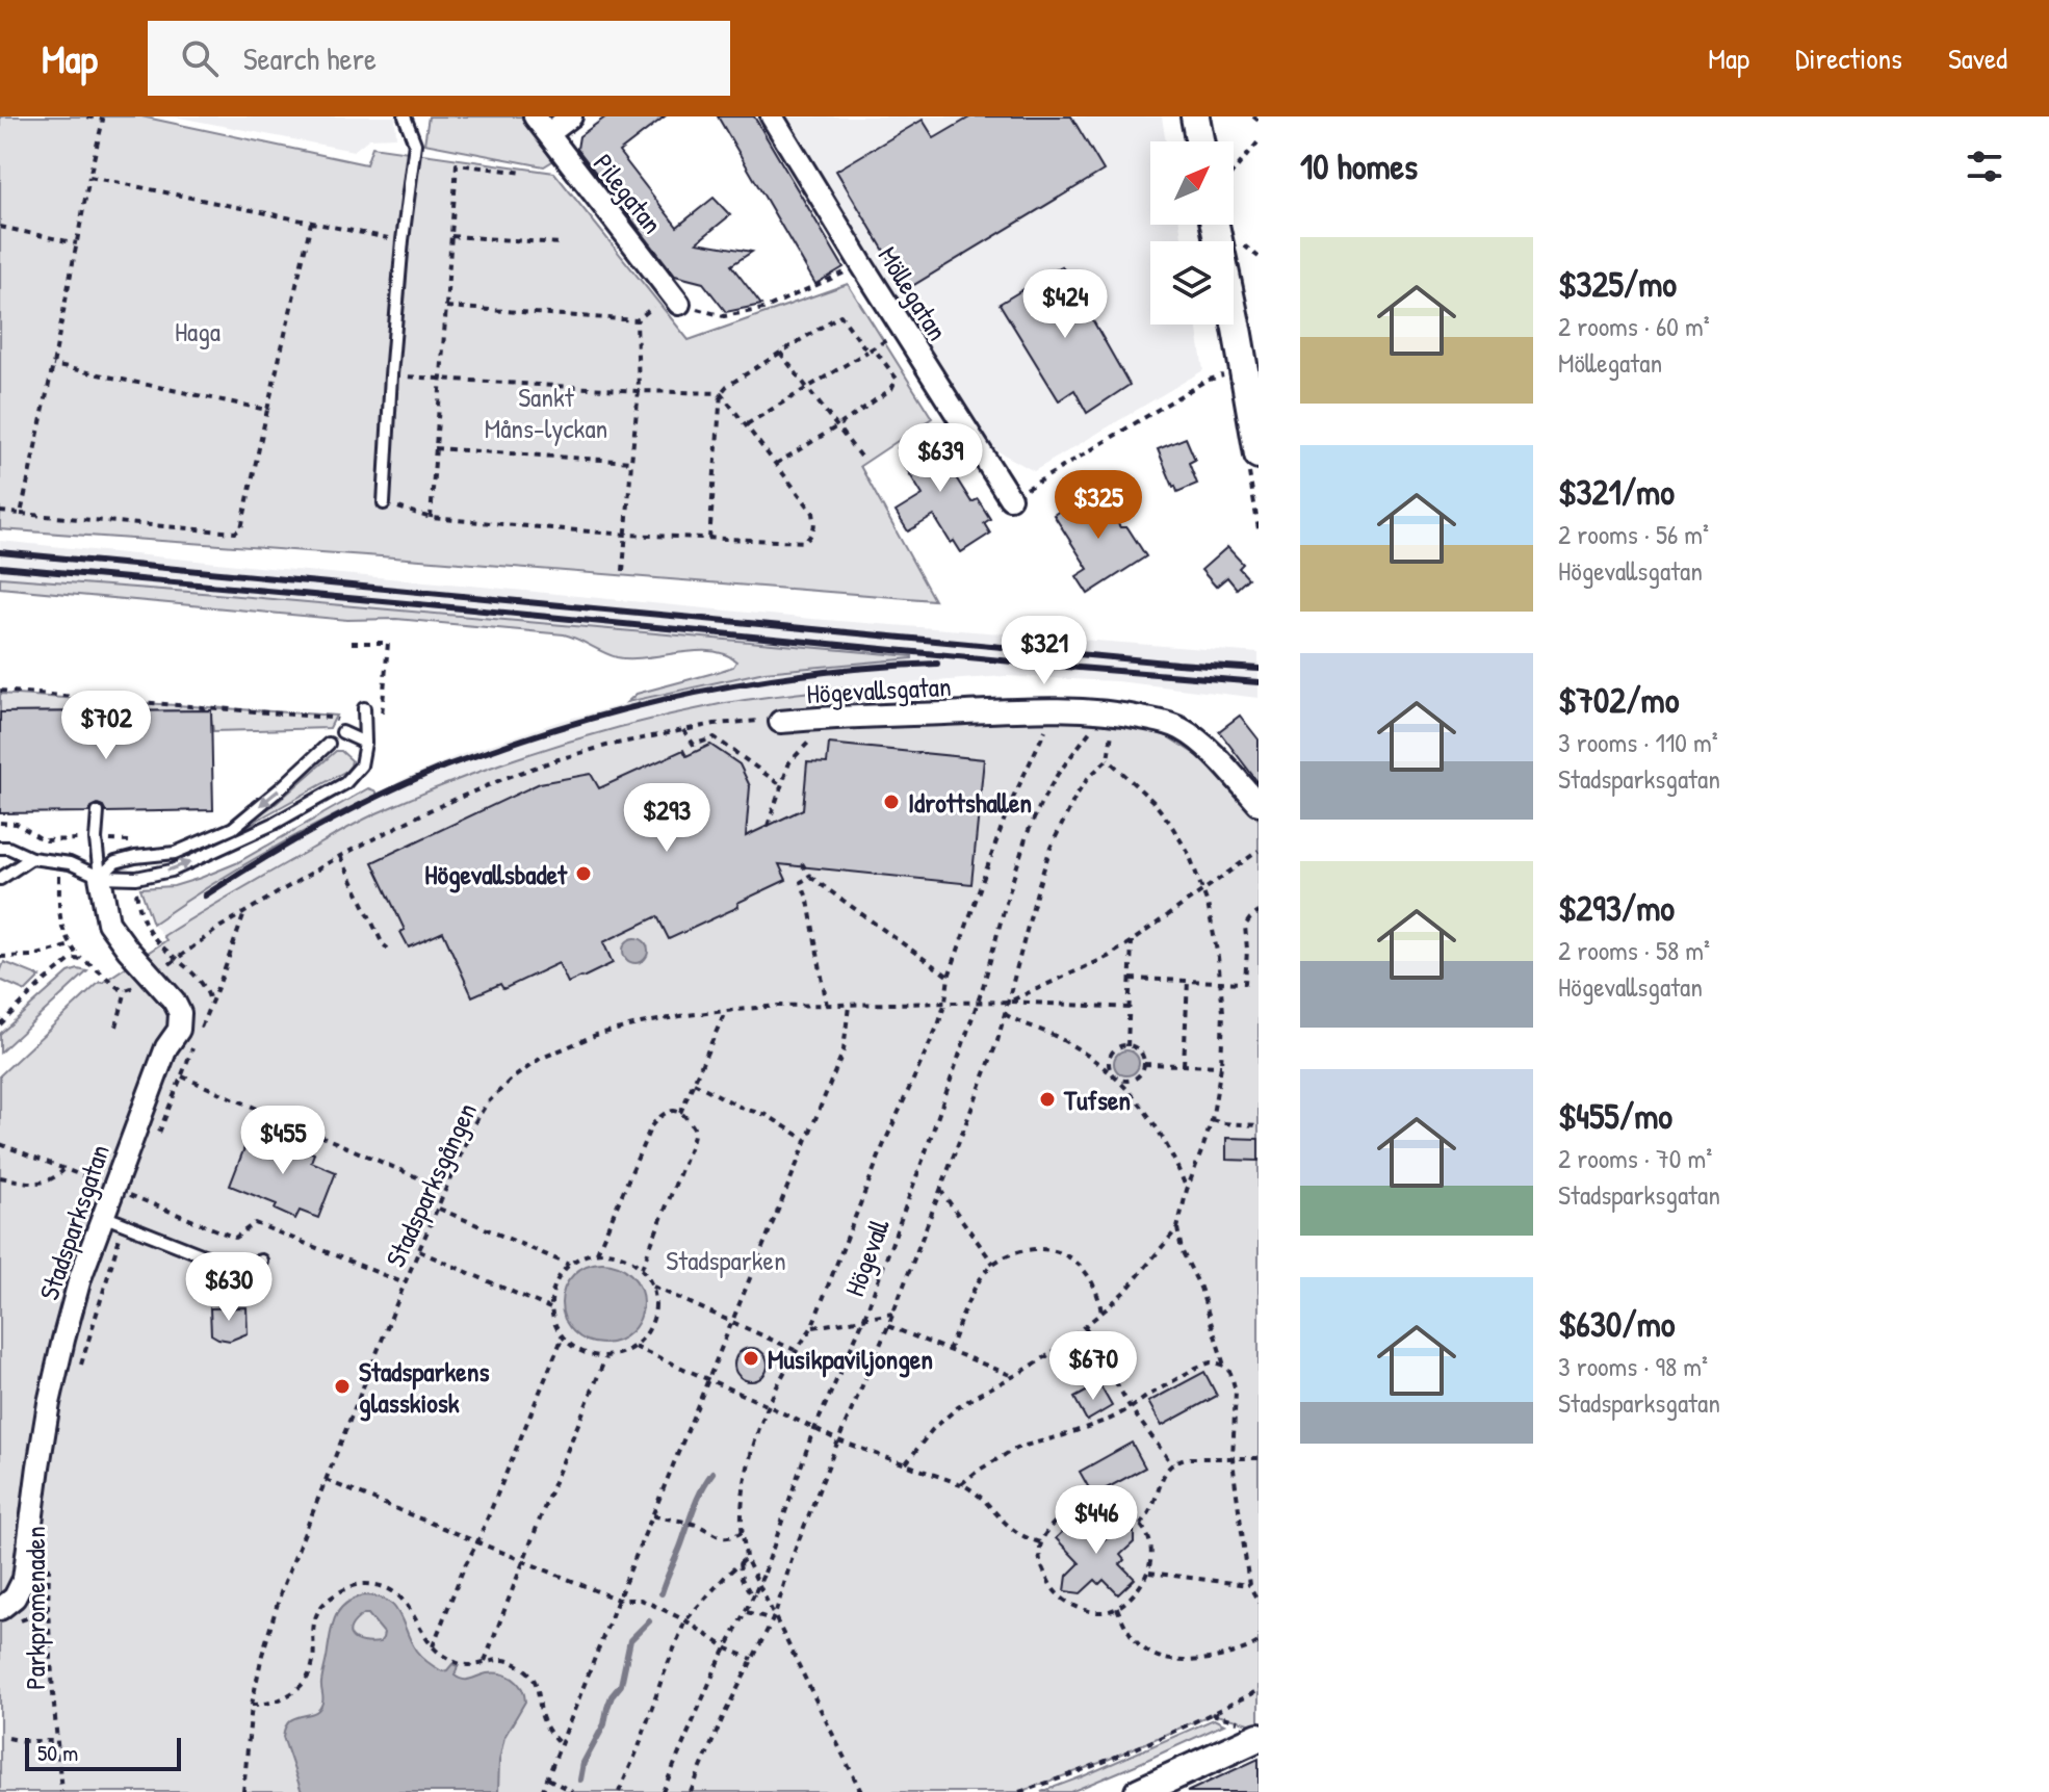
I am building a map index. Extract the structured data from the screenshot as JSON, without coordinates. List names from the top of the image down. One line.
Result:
{"streets":{"street":["Pilegatan","Möllegatan","Högevallsgatan","Stadsparksgatan"],"path":["Stadsparksgången","Högevall","Parkpromenaden"]},"crossings":[["Högevallsgatan","Stadsparksgatan"],["Stadsparksgången","Högevall"]],"parks":["Haga","Sankt Måns-lyckan","Stadsparken"],"places":["Idrottshallen","Högevallsbadet","Tufsen","Musikpaviljongen","Stadsparkens glasskiosk"],"scale_bar":"50 m","north":"top right","page":{"header":"Map","search":"Search here","nav":["Map","Directions","Saved"],"heading":"10 homes","list":[{"name":"$325/mo","note":"2 rooms · 60 m² · Möllegatan"},{"name":"$321/mo","note":"2 rooms · 56 m² · Högevallsgatan"},{"name":"$702/mo","note":"3 rooms · 110 m² · Stadsparksgatan"},{"name":"$293/mo","note":"2 rooms · 58 m² · Högevallsgatan"},{"name":"$455/mo","note":"2 rooms · 70 m² · Stadsparksgatan"},{"name":"$630/mo","note":"3 rooms · 98 m² · Stadsparksgatan"}],"price":["$424","$639","$325","$321","$702","$293","$455","$630","$670","$446"],"scale":"50 m"}}
